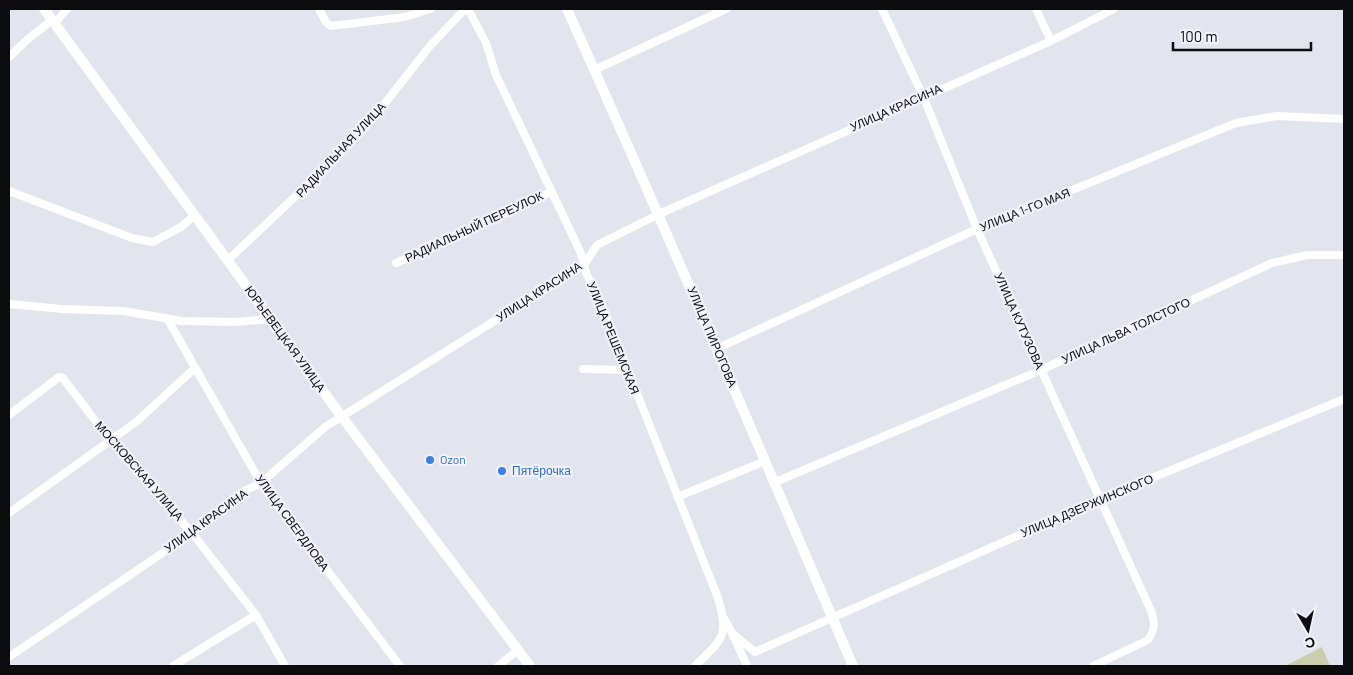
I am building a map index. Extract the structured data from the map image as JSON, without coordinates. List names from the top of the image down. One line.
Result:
{"streets":{"main road":["УЛИЦА ПИРОГОВА","ЮРЬЕВЕЦКАЯ УЛИЦА"],"street":["УЛИЦА КРАСИНА","РАДИАЛЬНАЯ УЛИЦА","УЛИЦА 1-ГО МАЯ","РАДИАЛЬНЫЙ ПЕРЕУЛОК","УЛИЦА КУТУЗОВА","УЛИЦА ЛЬВА ТОЛСТОГО","УЛИЦА РЕШЕМСКАЯ","МОСКОВСКАЯ УЛИЦА","УЛИЦА ДЗЕРЖИНСКОГО","УЛИЦА СВЕРДЛОВА"]},"crossings":[["УЛИЦА КРАСИНА","УЛИЦА КУТУЗОВА"],["УЛИЦА КРАСИНА","УЛИЦА ПИРОГОВА"],["УЛИЦА КРАСИНА","УЛИЦА РЕШЕМСКАЯ"],["УЛИЦА КРАСИНА","ЮРЬЕВЕЦКАЯ УЛИЦА"],["УЛИЦА КРАСИНА","МОСКОВСКАЯ УЛИЦА"],["УЛИЦА КРАСИНА","УЛИЦА СВЕРДЛОВА"],["РАДИАЛЬНАЯ УЛИЦА","УЛИЦА РЕШЕМСКАЯ"],["РАДИАЛЬНАЯ УЛИЦА","ЮРЬЕВЕЦКАЯ УЛИЦА"],["УЛИЦА 1-ГО МАЯ","УЛИЦА КУТУЗОВА"],["УЛИЦА 1-ГО МАЯ","УЛИЦА ПИРОГОВА"],["РАДИАЛЬНЫЙ ПЕРЕУЛОК","УЛИЦА РЕШЕМСКАЯ"],["УЛИЦА КУТУЗОВА","УЛИЦА ЛЬВА ТОЛСТОГО"],["УЛИЦА КУТУЗОВА","УЛИЦА ДЗЕРЖИНСКОГО"],["УЛИЦА ЛЬВА ТОЛСТОГО","УЛИЦА ПИРОГОВА"],["УЛИЦА ПИРОГОВА","УЛИЦА ДЗЕРЖИНСКОГО"]],"places":["Ozon","Пятёрочка"],"scale_bar":"100 m","north":"bottom"}
